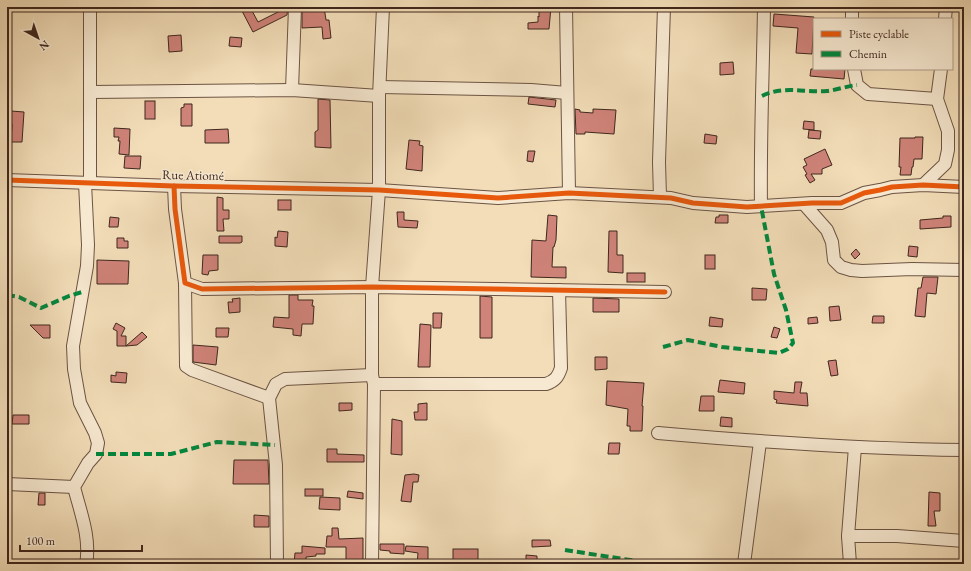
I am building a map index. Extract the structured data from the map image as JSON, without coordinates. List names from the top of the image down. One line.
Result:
{"streets":{"street":["Rue Atiomé"]},"legend":["Piste cyclable","Chemin"],"scale_bar":"100 m","north":"bottom right"}
